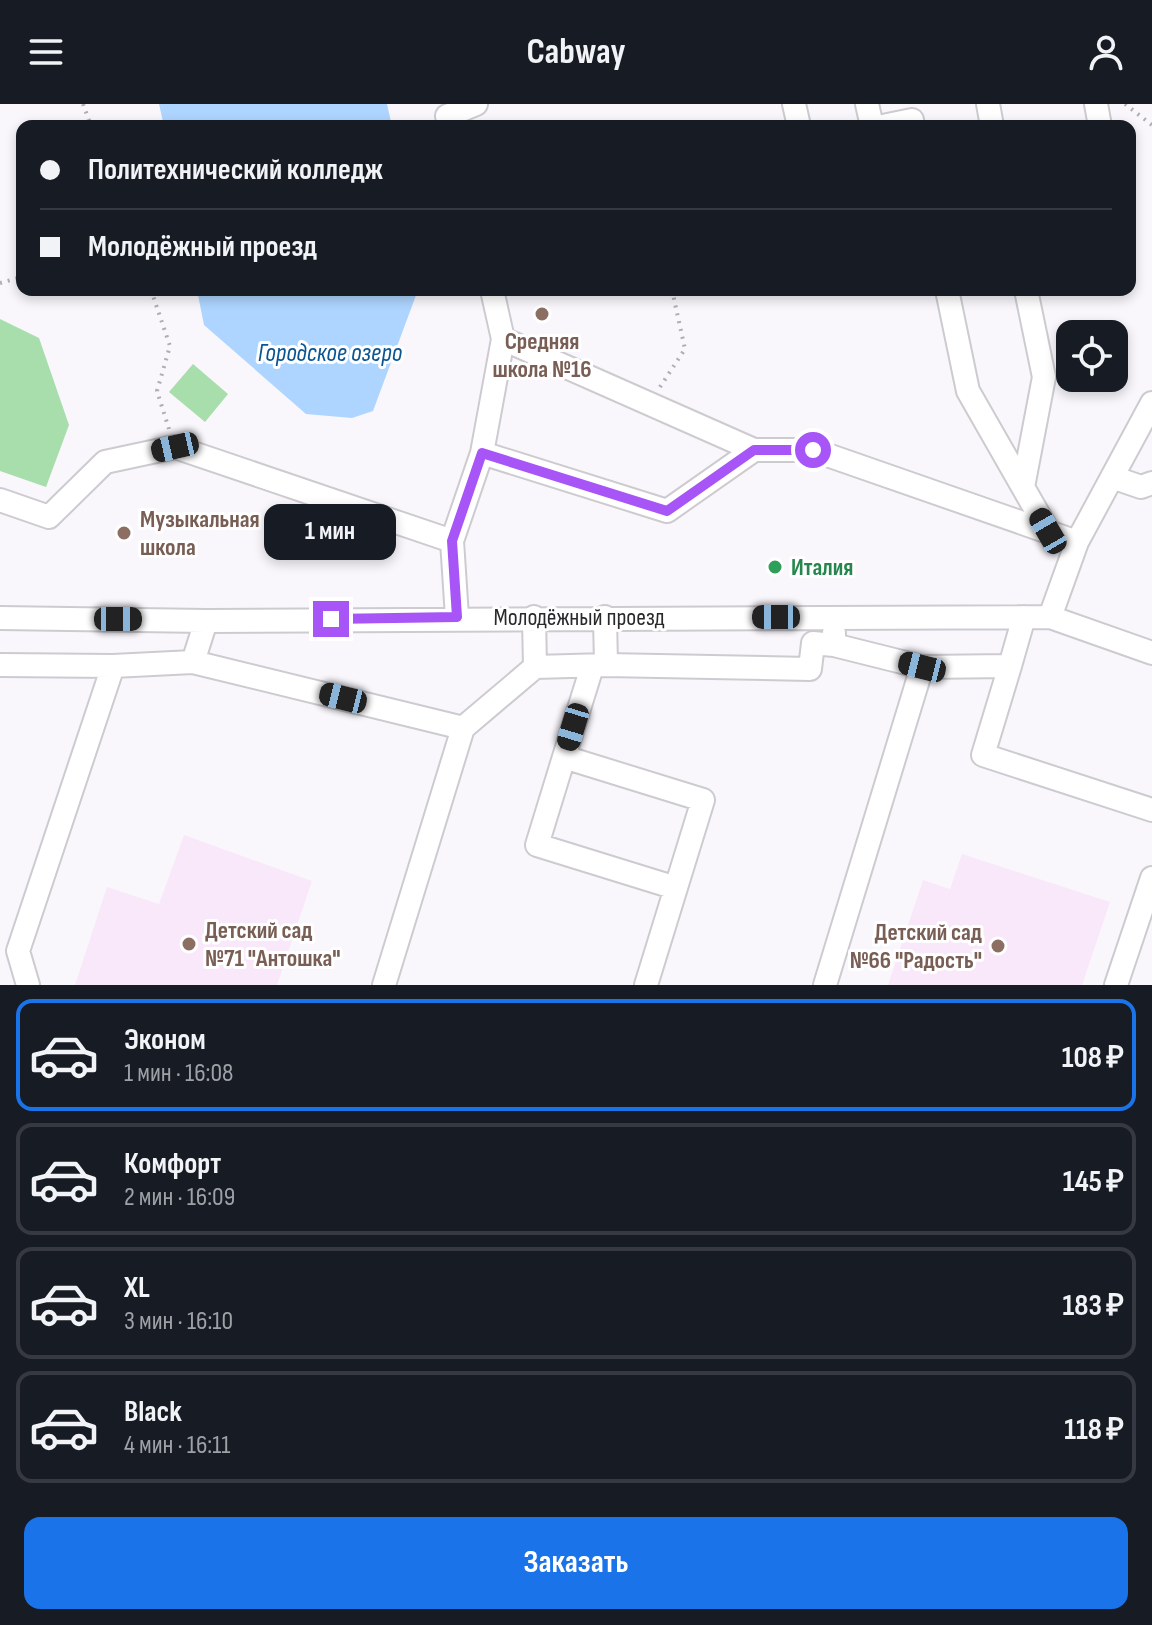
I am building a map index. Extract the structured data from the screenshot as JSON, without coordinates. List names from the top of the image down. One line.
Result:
{"streets":{"street":["Молодёжный проезд"]},"water":["Городское озеро"],"places":["Средняя школа №16","Музыкальная школа","Италия","Детский сад №71 \"Антошка\"","Детский сад №66 \"Радость\""],"page":{"header":"Cabway","banner":["Политехнический колледж","Молодёжный проезд"],"bubble":"1 мин","list":[{"name":"Эконом","note":"1 мин · 16:08","value":"108 ₽"},{"name":"Комфорт","note":"2 мин · 16:09","value":"145 ₽"},{"name":"XL","note":"3 мин · 16:10","value":"183 ₽"},{"name":"Black","note":"4 мин · 16:11","value":"118 ₽"}],"buttons":"Заказать"}}
